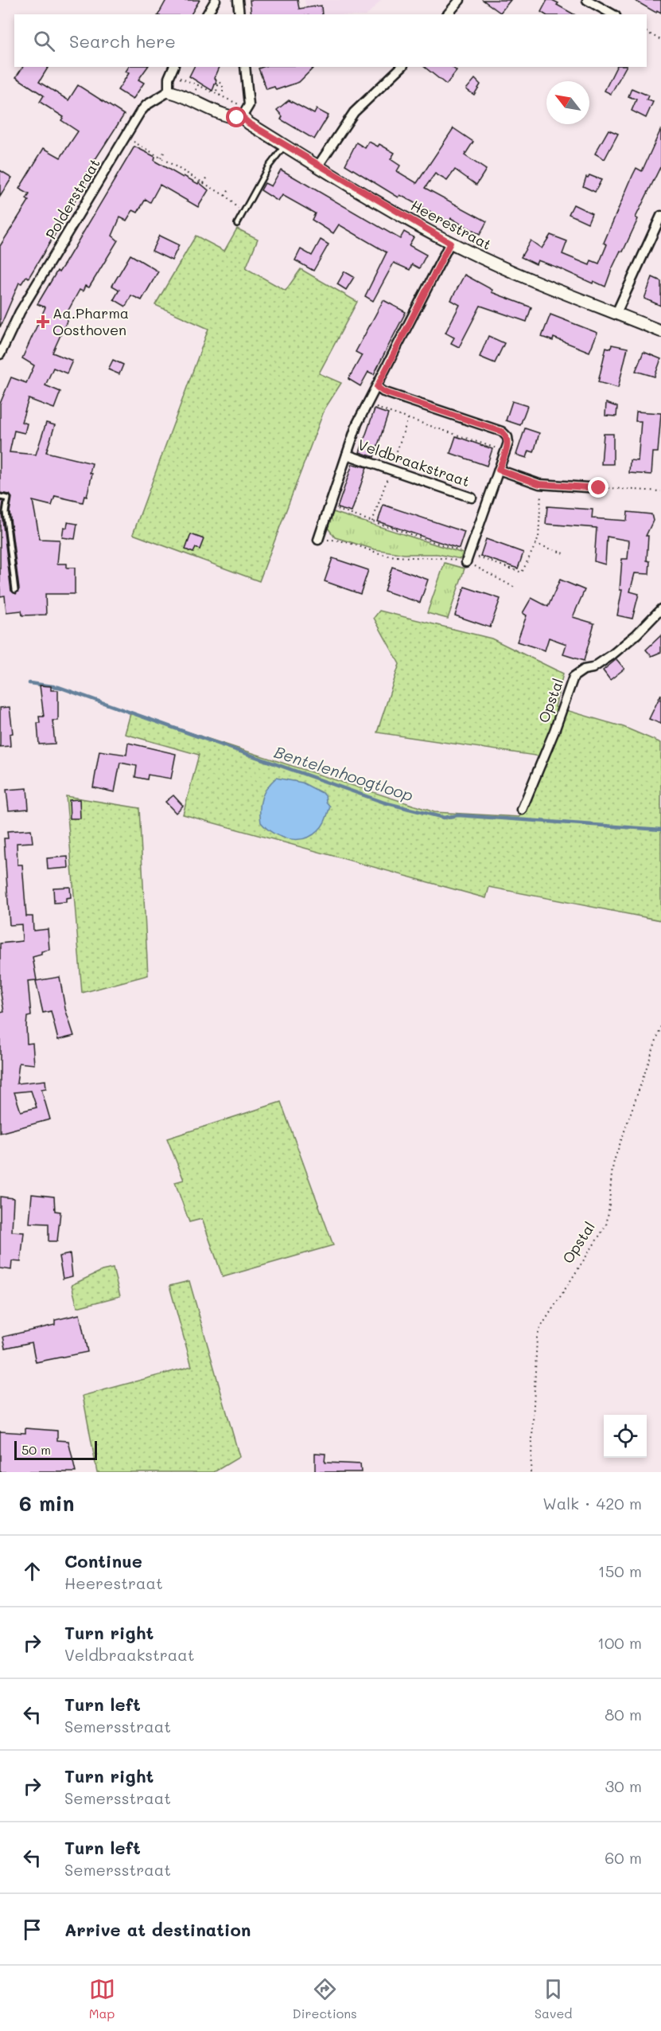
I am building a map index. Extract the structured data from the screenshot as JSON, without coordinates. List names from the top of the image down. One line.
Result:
{"streets":{"street":["Polderstraat","Heerestraat","Veldbraakstraat","Opstal"]},"crossings":[["Polderstraat","Heerestraat"],["Heerestraat","Veldbraakstraat"]],"water":["Bentelenhoogtloop"],"places":{"health":["Aa.Pharma Oosthoven"]},"scale_bar":"50 m","north":"top left","page":{"search":"Search here","scale":"50 m","heading":["6 min","Walk · 420 m"],"list":[["Continue","Heerestraat","150 m"],["Turn right","Veldbraakstraat","100 m"],["Turn left","Semersstraat","80 m"],["Turn right","Semersstraat","30 m"],["Turn left","Semersstraat","60 m"],"Arrive at destination"],"nav":["Map","Directions","Saved"]}}
